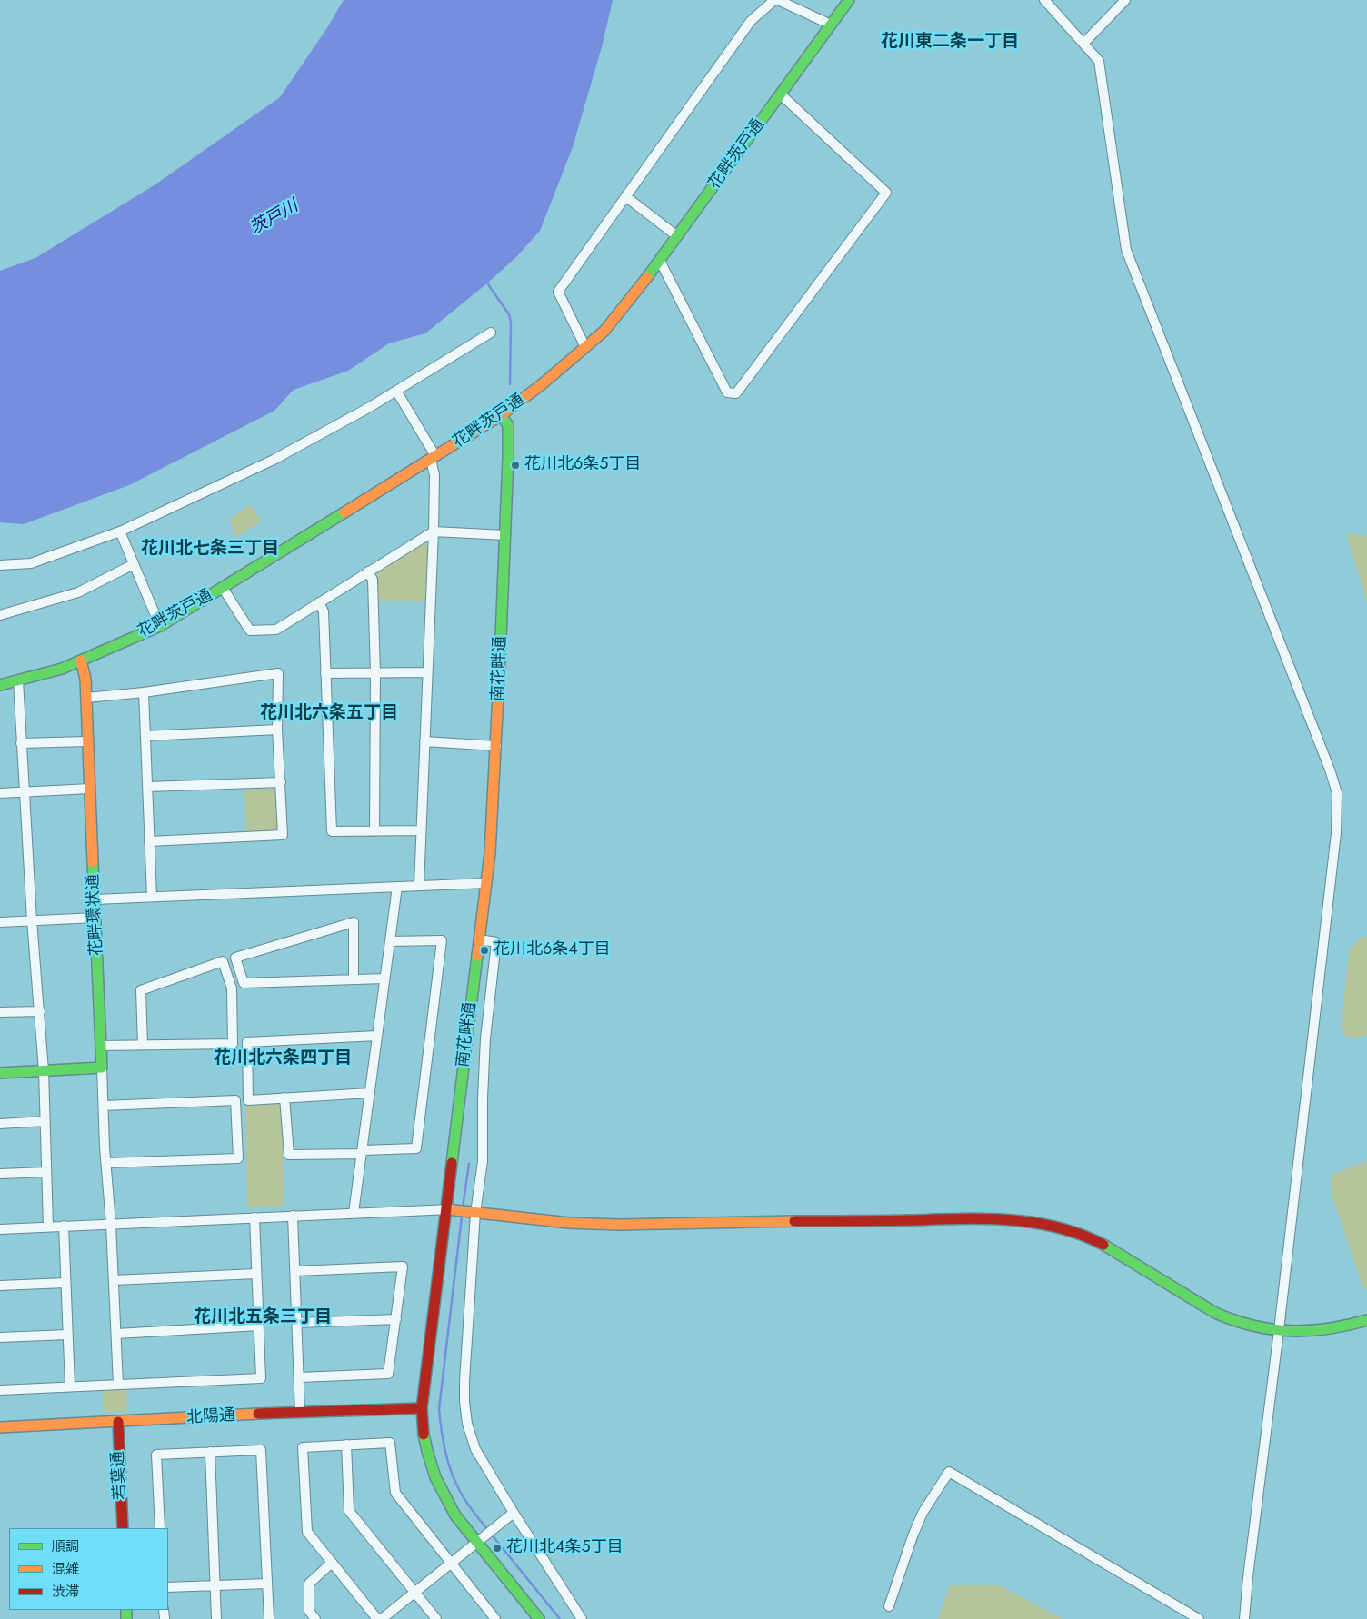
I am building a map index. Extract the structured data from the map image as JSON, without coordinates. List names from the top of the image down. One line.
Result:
{"streets":{"street":["花畔茨戸通","南花畔通","花畔環状通","北陽通","若葉通"]},"crossings":[["花畔茨戸通","南花畔通"],["花畔茨戸通","花畔環状通"],["南花畔通","北陽通"],["北陽通","若葉通"]],"districts":["花川東二条一丁目","花川北七条三丁目","花川北六条五丁目","花川北六条四丁目","花川北五条三丁目"],"water":["茨戸川"],"places":["花川北6条5丁目","花川北6条4丁目","花川北4条5丁目"],"legend":["順調","混雑","渋滞"]}
